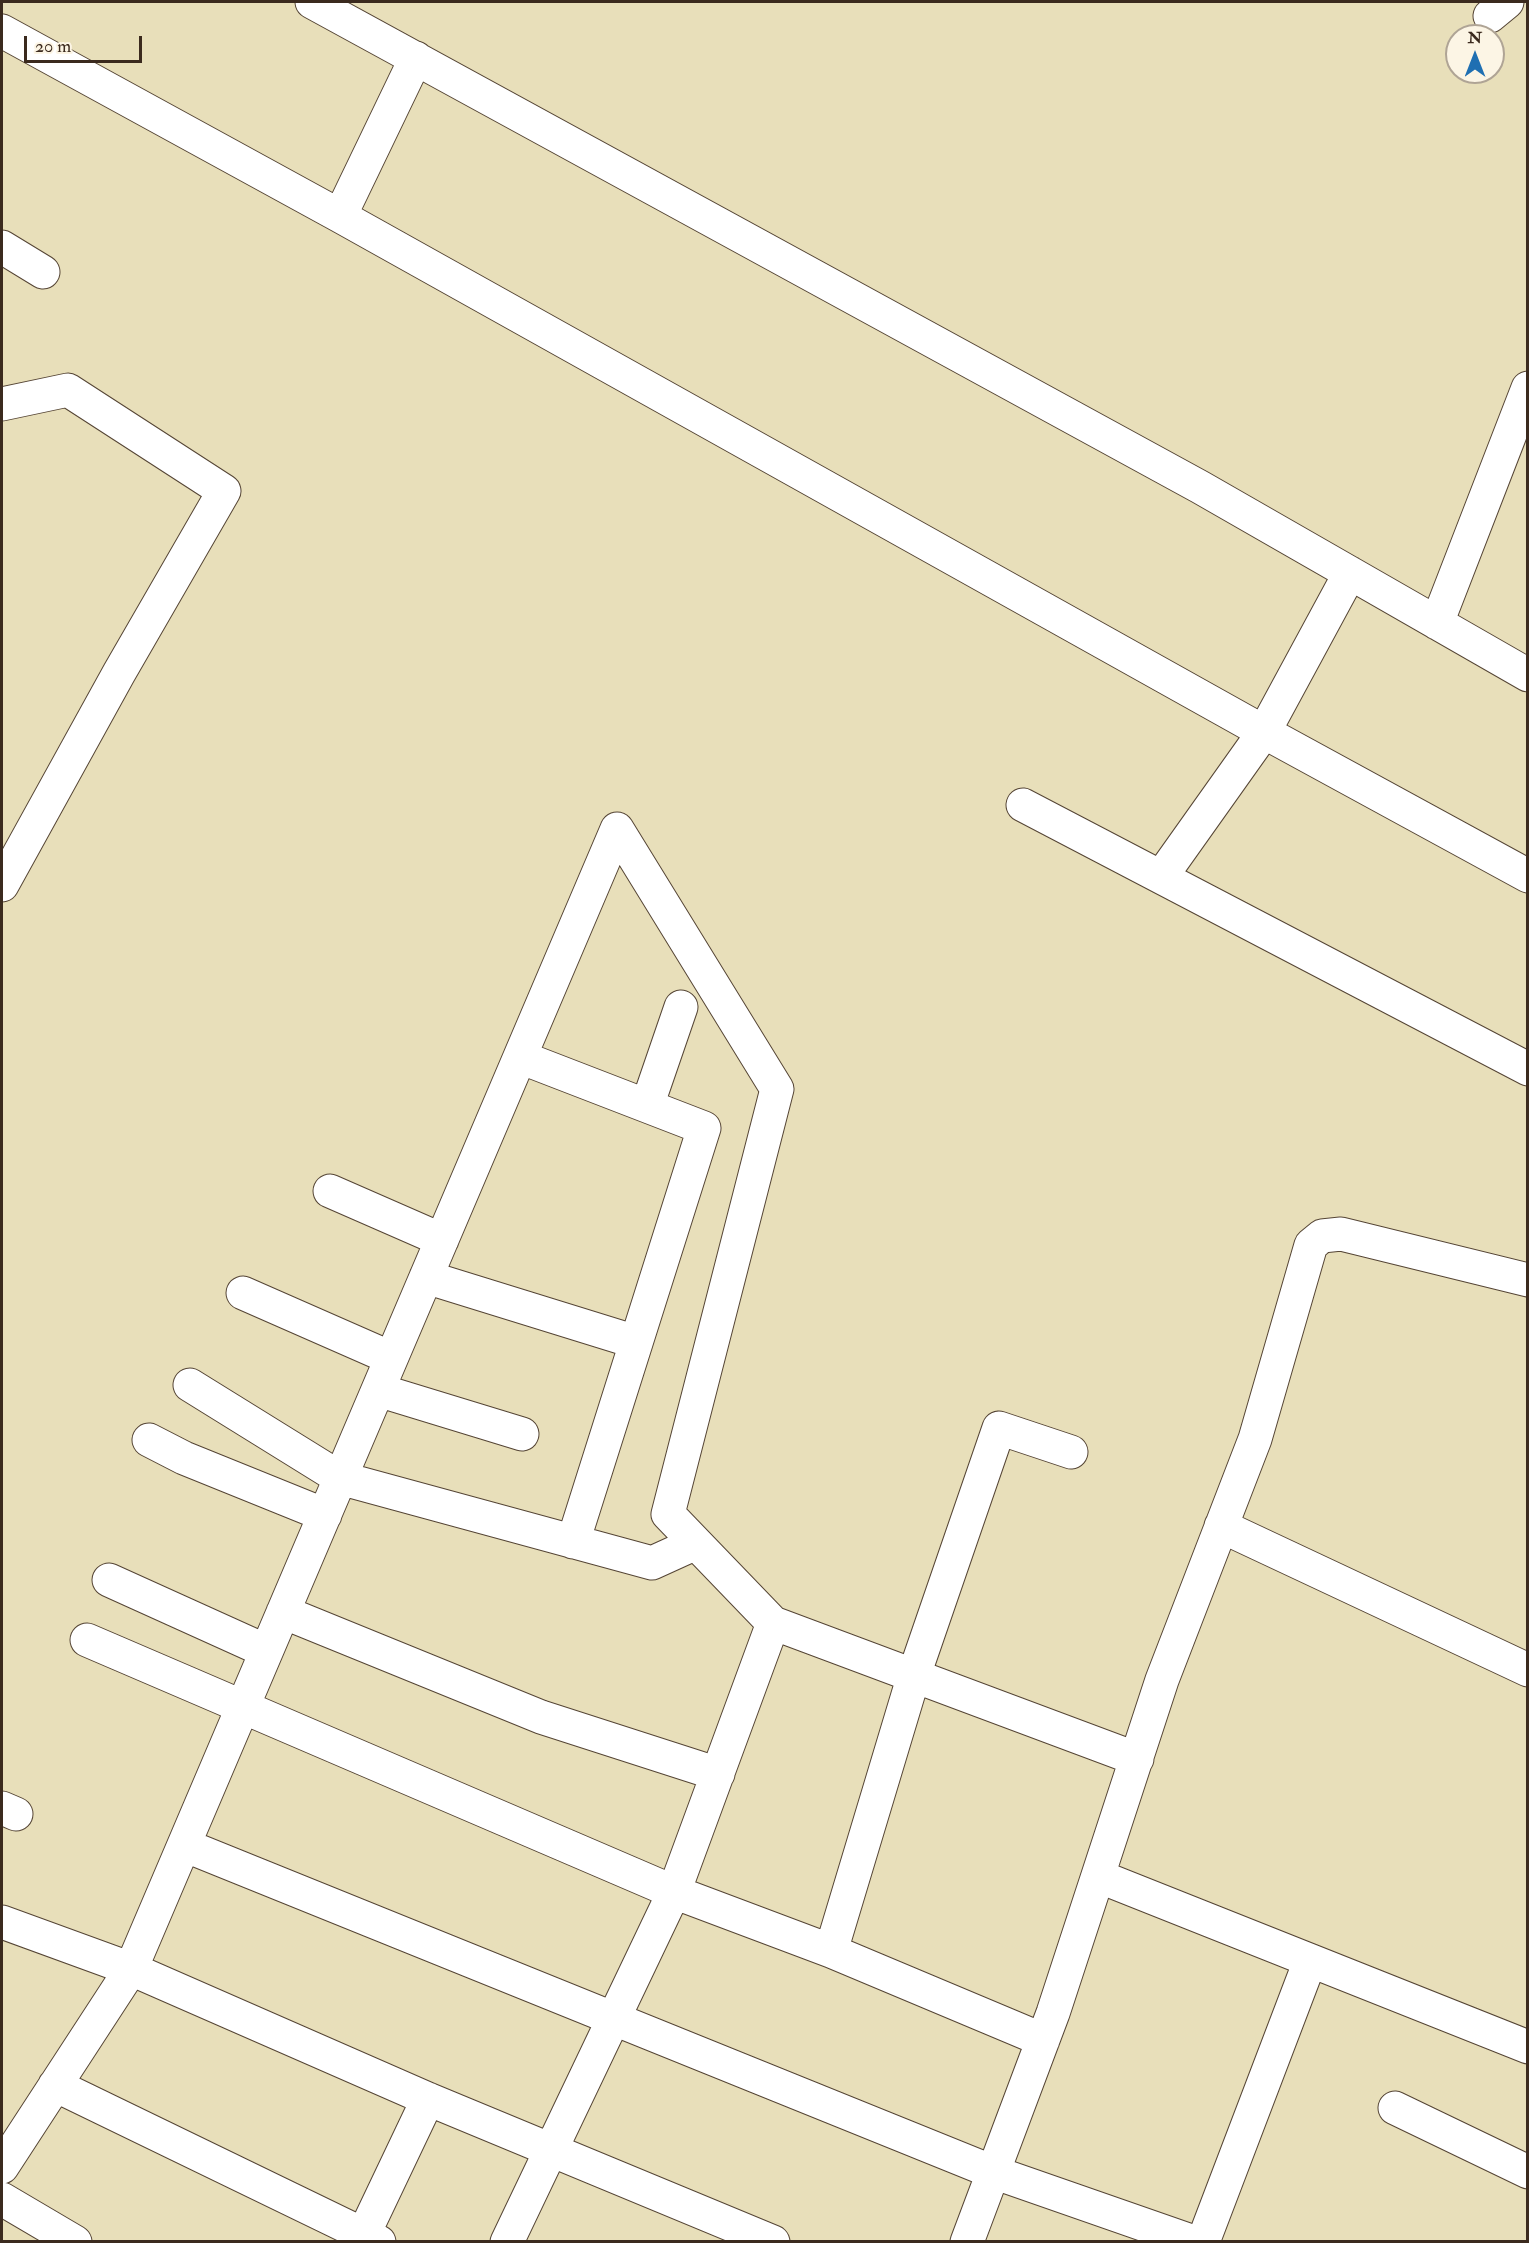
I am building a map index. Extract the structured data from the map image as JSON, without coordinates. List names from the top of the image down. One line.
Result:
{"scale_bar":"20 m","north":"top"}
